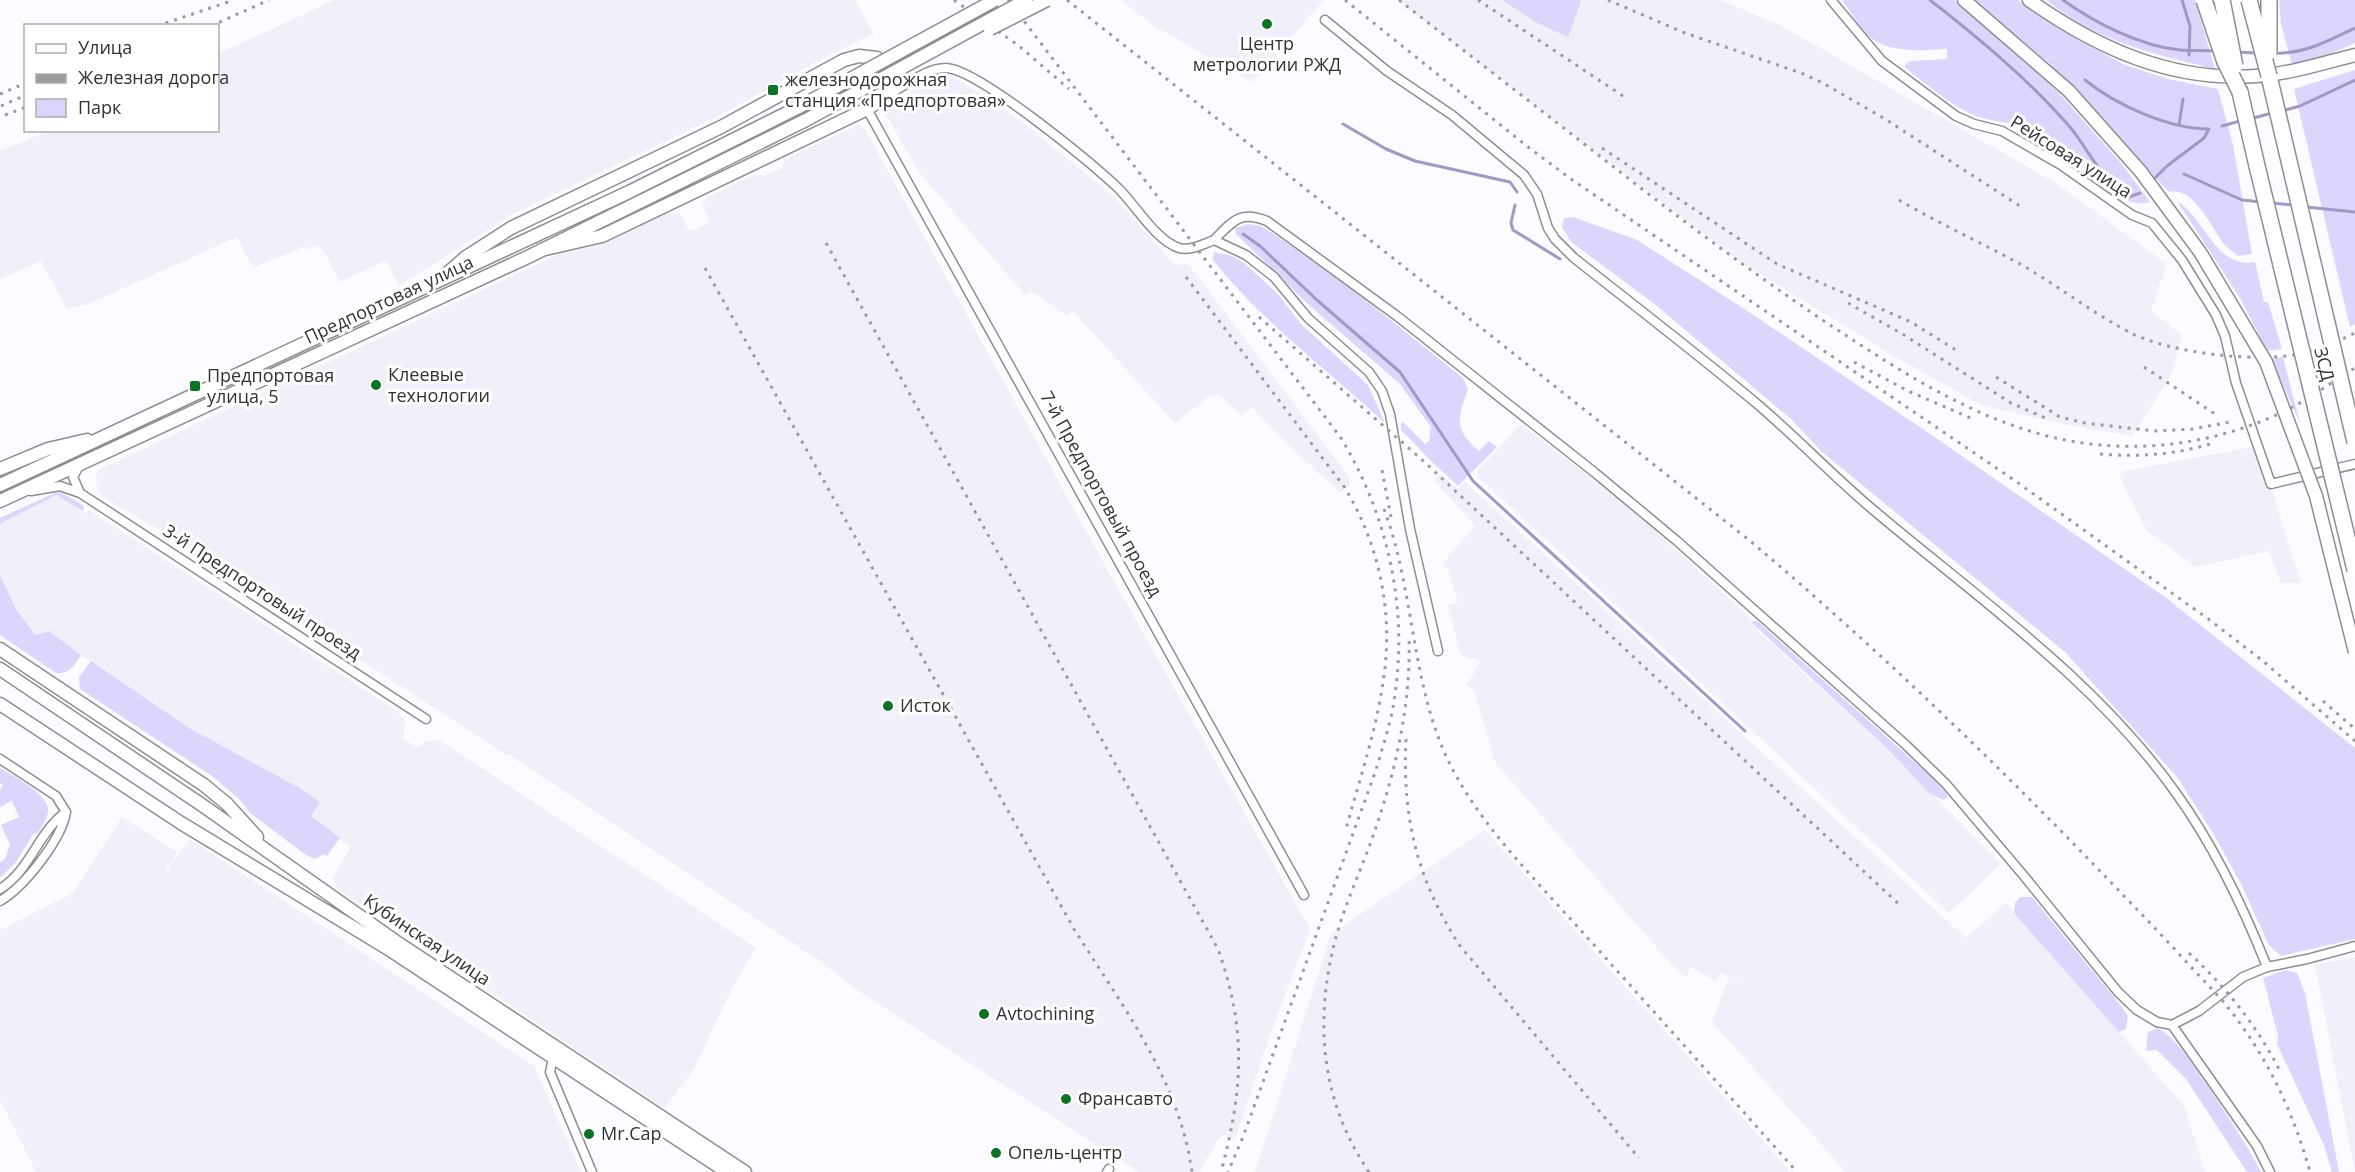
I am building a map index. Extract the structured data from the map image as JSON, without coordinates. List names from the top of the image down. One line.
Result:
{"streets":{"highway":["ЗСД"],"main road":["Предпортовая улица","Кубинская улица"],"street":["Рейсовая улица","7-й Предпортовый проезд","3-й Предпортовый проезд"]},"crossings":[["Предпортовая улица","3-й Предпортовый проезд"]],"places":{"other":["Центр метрологии РЖД","Клеевые технологии","Исток","Avtochining","Франсавто","Mr.Cap","Опель-центр"],"transit":["железнодорожная станция «Предпортовая»","Предпортовая улица, 5"]},"legend":["Улица","Железная дорога","Парк"]}
